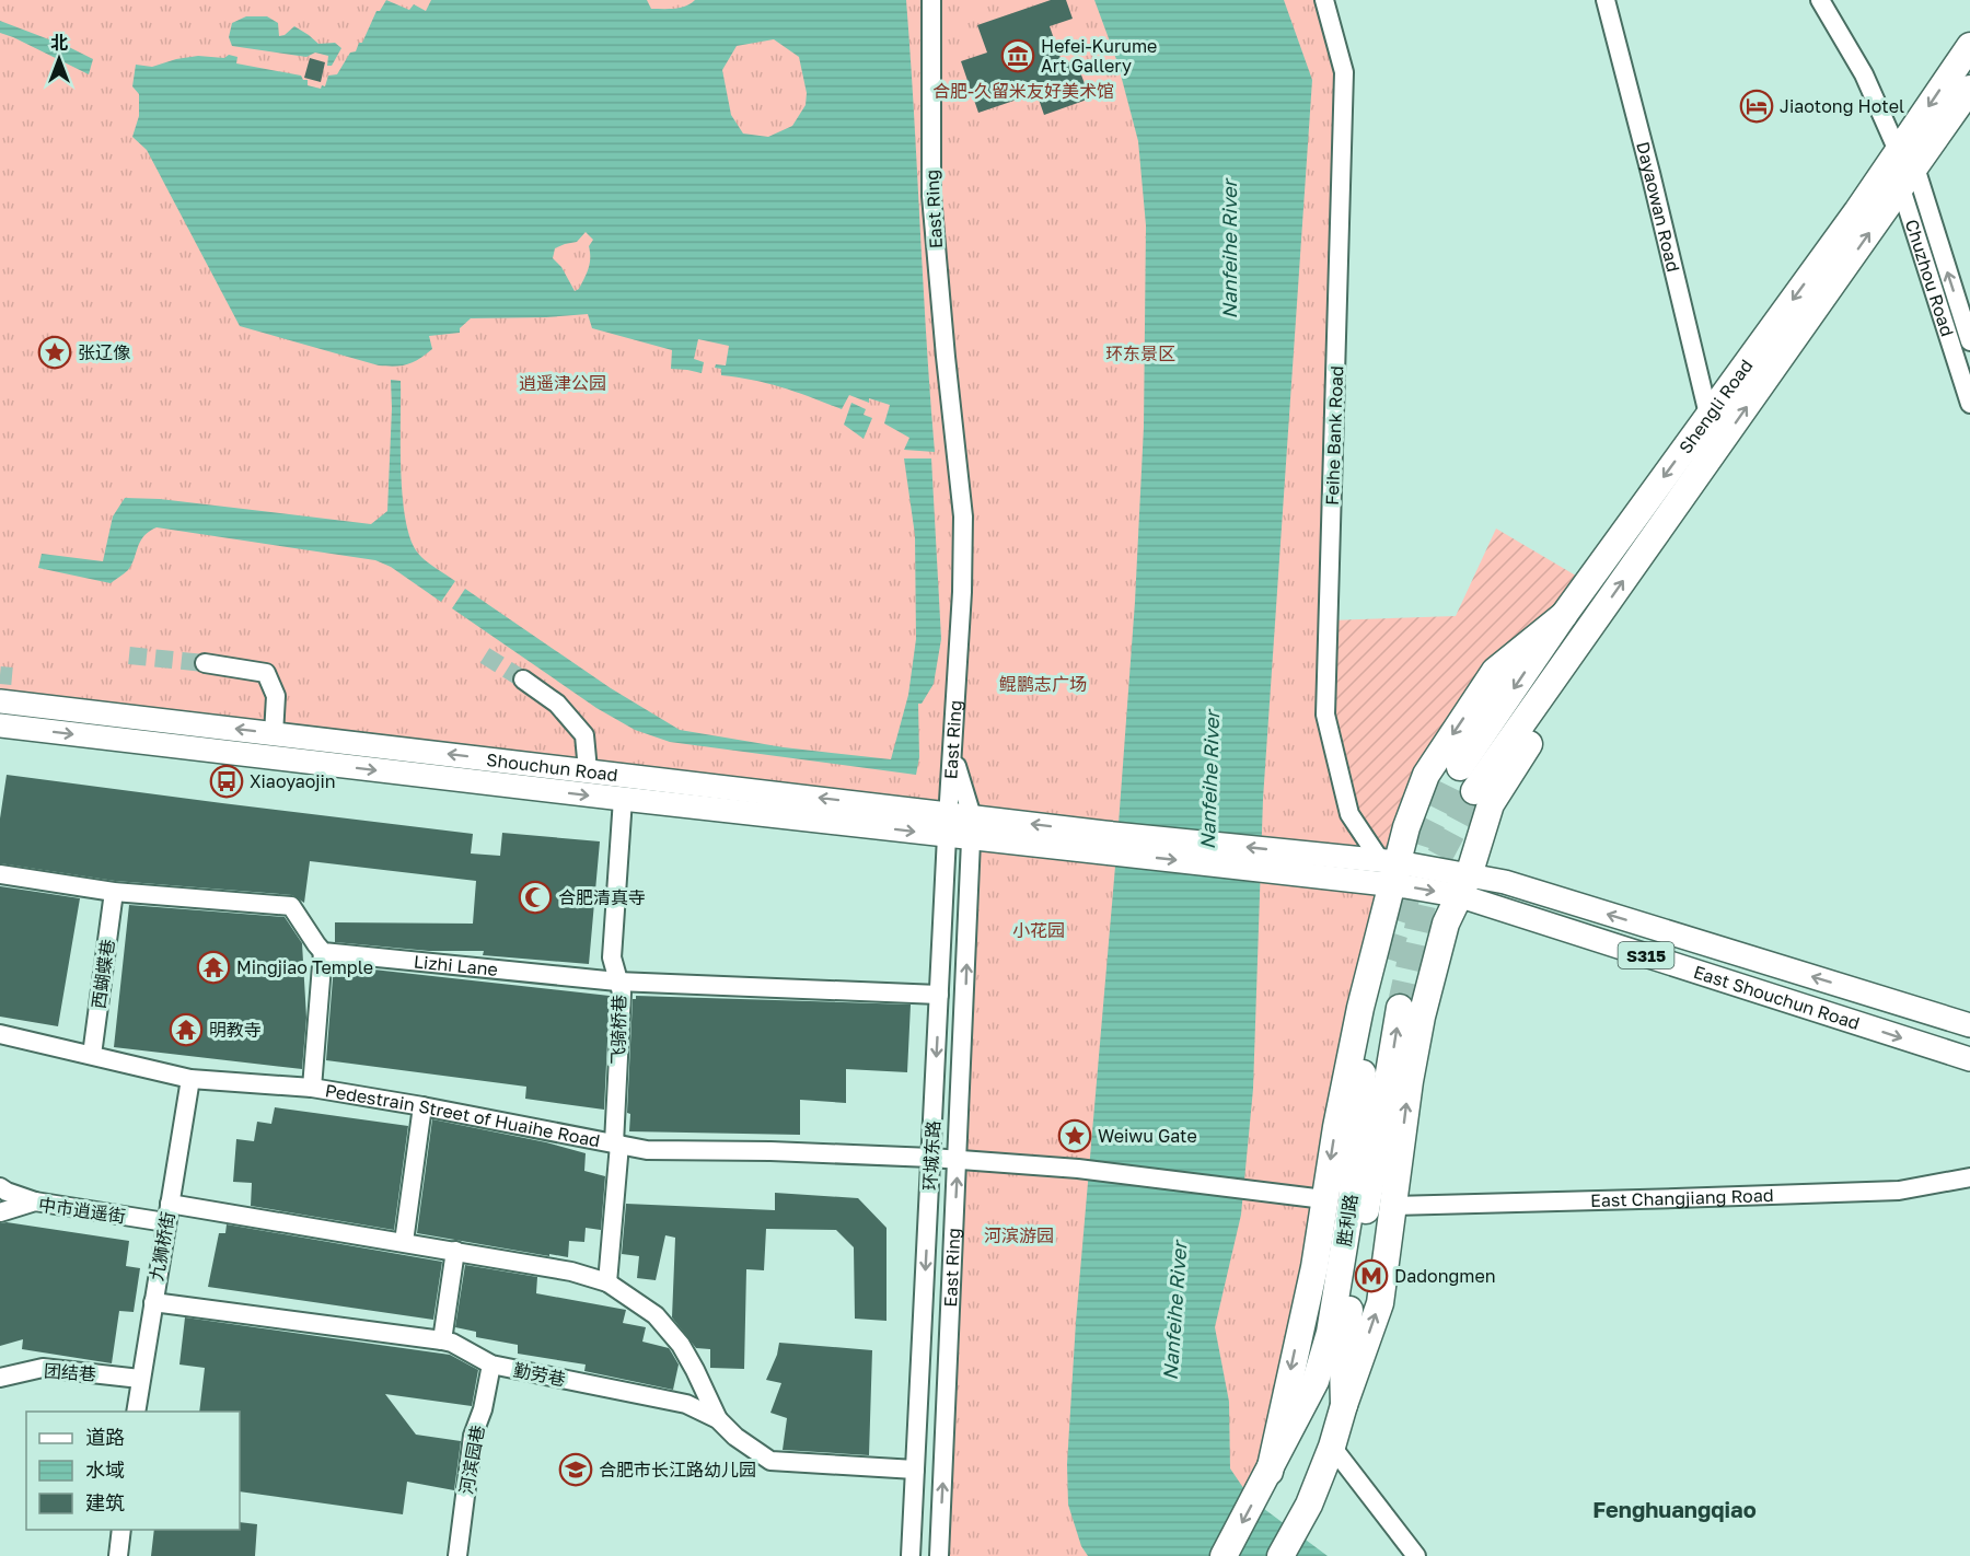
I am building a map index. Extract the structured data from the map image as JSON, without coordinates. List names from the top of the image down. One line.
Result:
{"streets":{"highway":["Shengli Road","胜利路"],"main road":["Shouchun Road","S315","East Shouchun Road"],"street":["Dayaowan Road","East Ring","Chuzhou Road","Feihe Bank Road","Lizhi Lane","西蝴蝶巷","飞骑桥巷","Pedestrain Street of Huaihe Road","环城东路","East Changjiang Road","中市逍遥街","九狮桥街","团结巷","勤劳巷","河滨园巷"]},"crossings":[["Dayaowan Road","Shengli Road"],["East Ring","Shouchun Road"],["East Ring","Pedestrain Street of Huaihe Road"],["East Ring","环城东路"],["Chuzhou Road","Shengli Road"],["Feihe Bank Road","East Shouchun Road"],["Shouchun Road","East Shouchun Road"],["Shouchun Road","飞骑桥巷"],["Shouchun Road","环城东路"],["Lizhi Lane","飞骑桥巷"],["Lizhi Lane","环城东路"],["西蝴蝶巷","Pedestrain Street of Huaihe Road"],["飞骑桥巷","Pedestrain Street of Huaihe Road"],["Pedestrain Street of Huaihe Road","环城东路"],["Pedestrain Street of Huaihe Road","九狮桥街"],["环城东路","勤劳巷"],["中市逍遥街","九狮桥街"],["九狮桥街","团结巷"],["九狮桥街","勤劳巷"],["勤劳巷","河滨园巷"]],"one_way":["East Ring","环城东路"],"districts":["Fenghuangqiao"],"water":["Nanfeihe River"],"parks":["合肥-久留米友好美术馆","环东景区","逍遥津公园","鲲鹏志广场","小花园","河滨游园"],"places":{"museum":["Hefei-Kurume Art Gallery"],"hotel":["Jiaotong Hotel"],"place":["张辽像","Weiwu Gate"],"bus stop":["Xiaoyaojin"],"mosque":["合肥清真寺"],"temple":["Mingjiao Temple","明教寺"],"metro station":["Dadongmen"],"school or university":["合肥市长江路幼儿园"]},"legend":["道路","水域","建筑"],"north":"top"}
